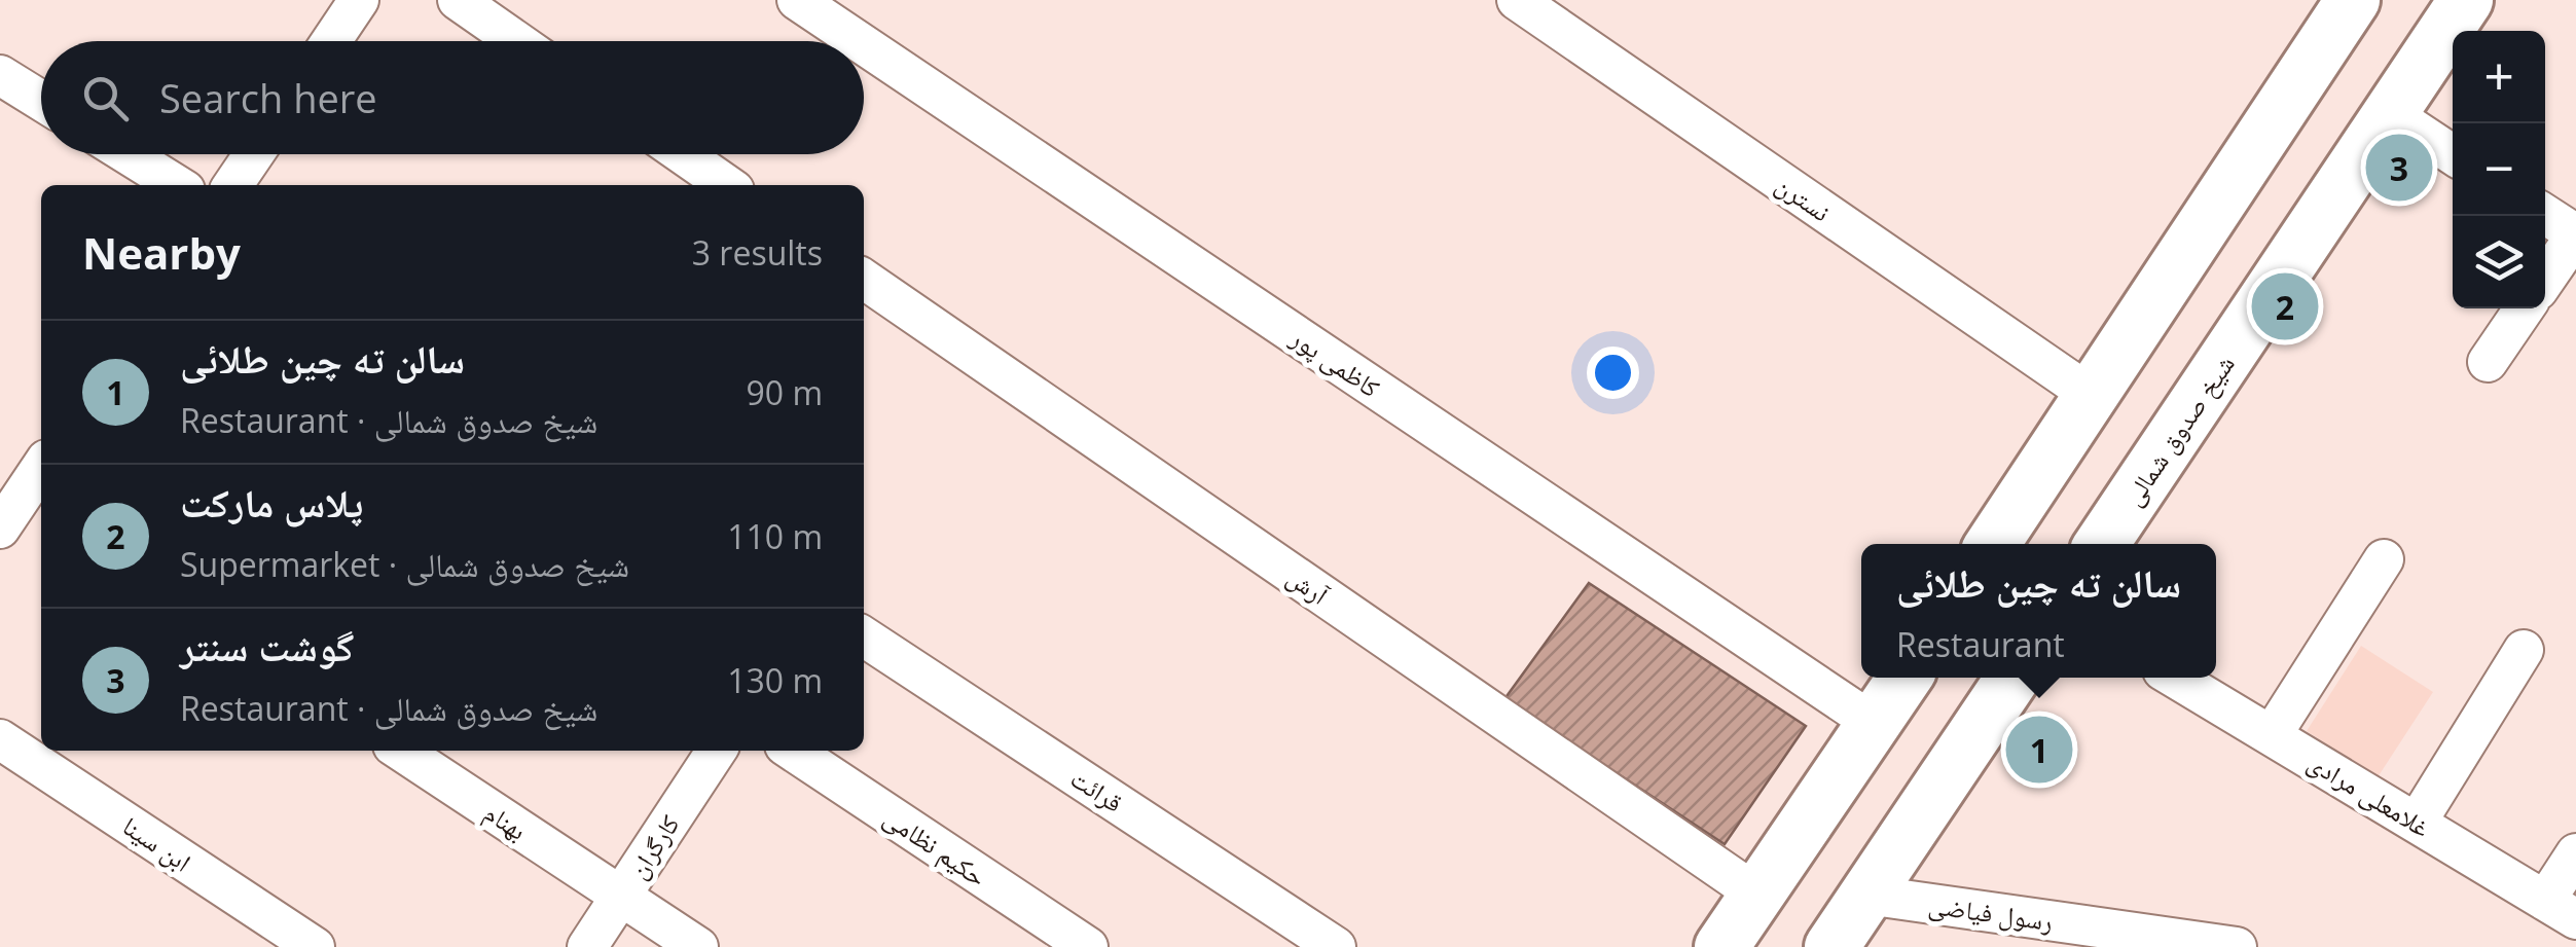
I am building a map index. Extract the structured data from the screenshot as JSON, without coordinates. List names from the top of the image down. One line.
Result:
{"streets":{"main road":["شیخ صدوق شمالی"],"street":["نسترن","کاظمی پور","آرش","قرائت","غلامعلی مرادی","بهنام","ابن سینا","کارگران","حکیم نظامی","رسول فیاضی"]},"crossings":[["بهنام","کارگران"]],"page":{"map_buttons":["+","−"],"search":"Search here","pins":["3","2","1"],"heading":["Nearby","3 results"],"list":[{"mark":"1","name":"سالن ته چین طلائی","note":"Restaurant · شیخ صدوق شمالی","value":"90 m"},{"mark":"2","name":"پلاس مارکت","note":"Supermarket · شیخ صدوق شمالی","value":"110 m"},{"mark":"3","name":"گوشت سنتر","note":"Restaurant · شیخ صدوق شمالی","value":"130 m"}],"popup":["سالن ته چین طلائی","Restaurant"]}}
